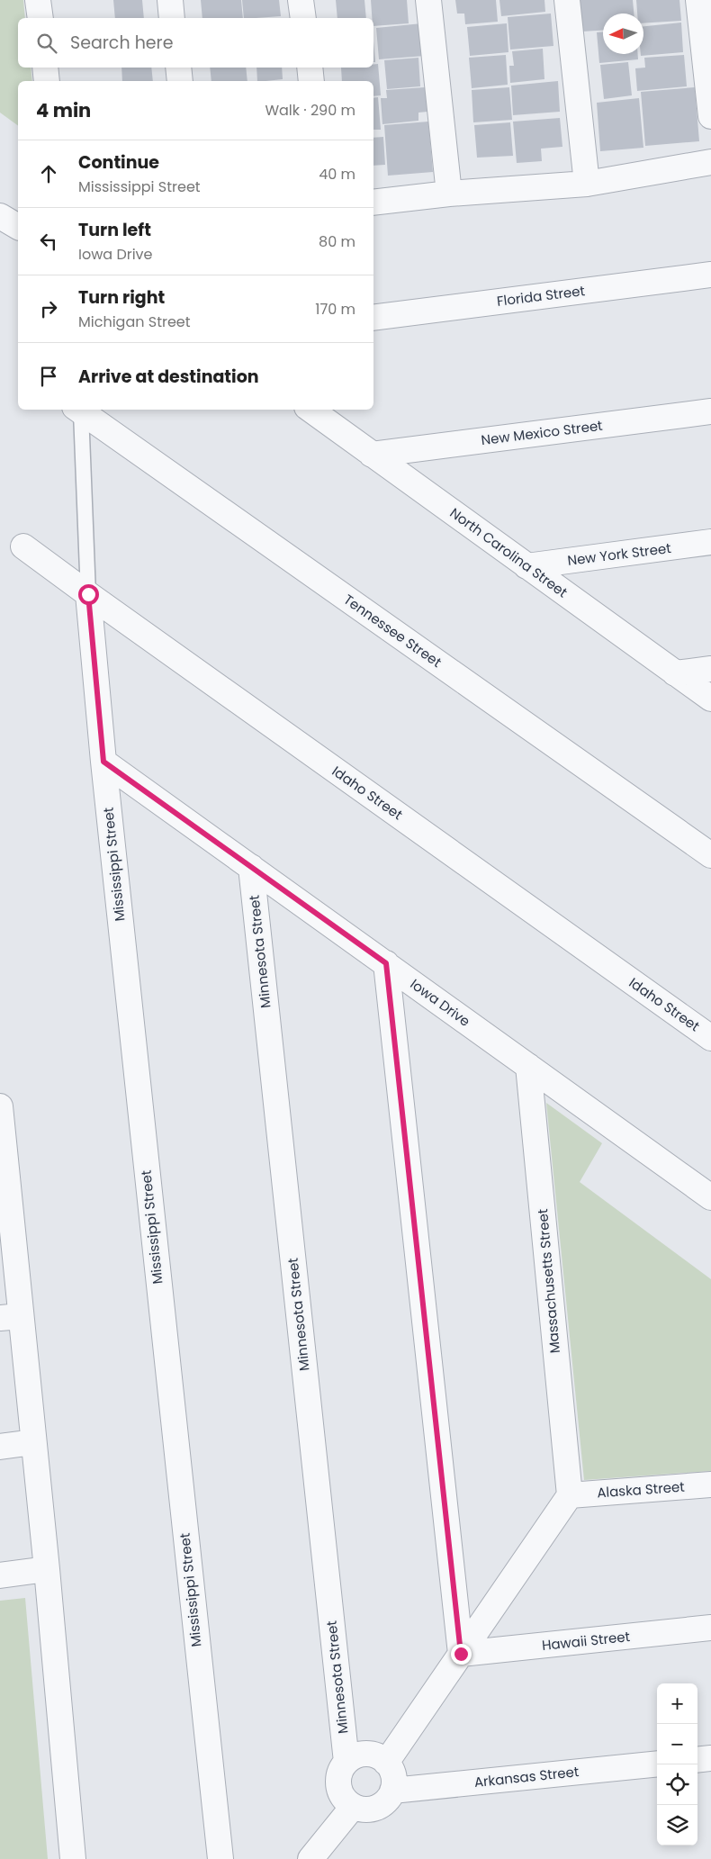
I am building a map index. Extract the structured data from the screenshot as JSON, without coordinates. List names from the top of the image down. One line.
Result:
{"streets":{"street":["Florida Street","New Mexico Street","North Carolina Street","New York Street","Tennessee Street","Idaho Street","Mississippi Street","Minnesota Street","Iowa Drive","Massachusetts Street","Alaska Street","Hawaii Street","Arkansas Street"]},"crossings":[["New Mexico Street","North Carolina Street"],["North Carolina Street","New York Street"],["Idaho Street","Mississippi Street"],["Mississippi Street","Iowa Drive"],["Minnesota Street","Iowa Drive"],["Minnesota Street","Arkansas Street"],["Iowa Drive","Massachusetts Street"],["Massachusetts Street","Alaska Street"]],"north":"left","page":{"search":"Search here","heading":["4 min","Walk · 290 m"],"list":[["Continue","Mississippi Street","40 m"],["Turn left","Iowa Drive","80 m"],["Turn right","Michigan Street","170 m"],"Arrive at destination"],"map_buttons":["+","−"]}}
